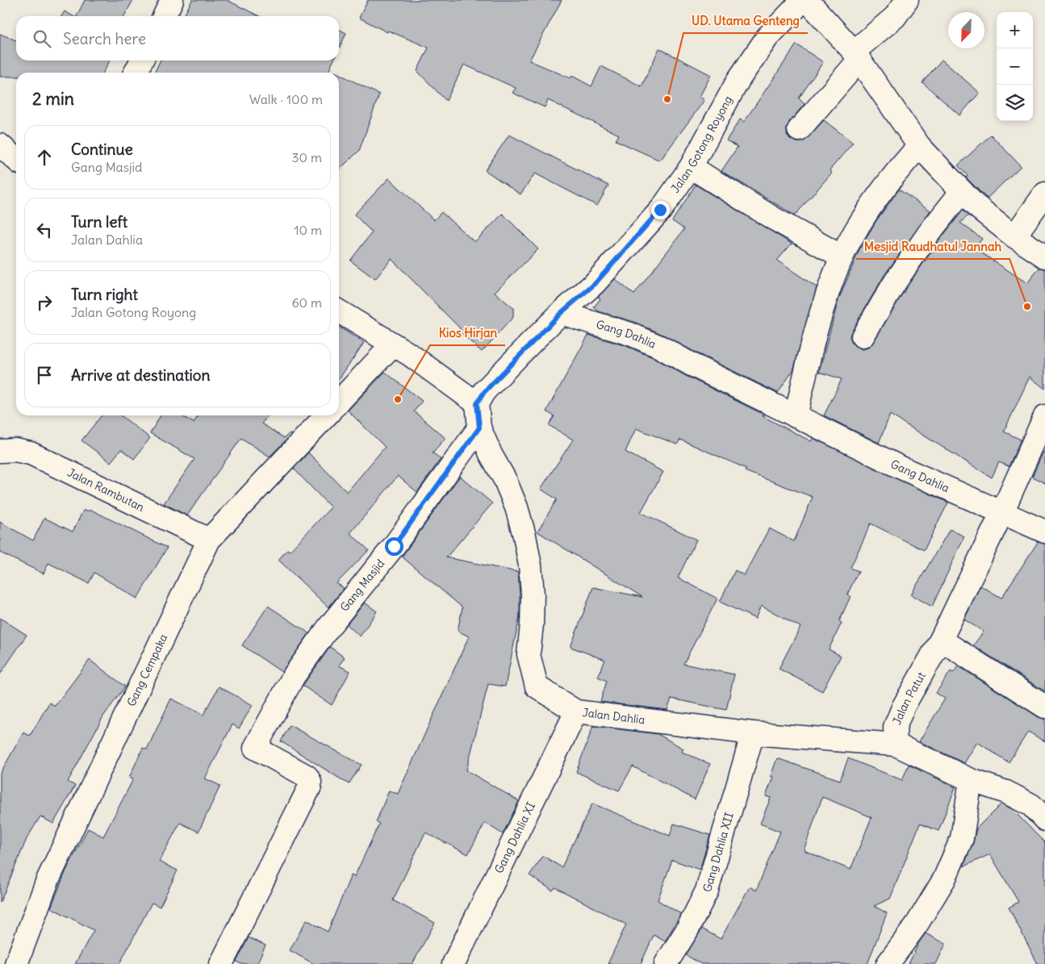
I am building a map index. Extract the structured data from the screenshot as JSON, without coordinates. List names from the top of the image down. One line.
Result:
{"streets":{"street":["Jalan Gotong Royong","Gang Dahlia","Jalan Rambutan","Gang Masjid","Gang Cempaka","Jalan Patut","Jalan Dahlia","Gang Dahlia XI","Gang Dahlia XII"]},"crossings":[["Jalan Gotong Royong","Gang Dahlia"],["Jalan Gotong Royong","Jalan Dahlia"],["Gang Dahlia","Jalan Patut"],["Jalan Rambutan","Gang Cempaka"],["Gang Masjid","Jalan Dahlia"],["Jalan Patut","Jalan Dahlia"],["Jalan Dahlia","Gang Dahlia XI"],["Jalan Dahlia","Gang Dahlia XII"]],"places":["UD. Utama Genteng","Mesjid Raudhatul Jannah","Kios Hirjan"],"north":"bottom left","page":{"map_buttons":["+","−"],"search":"Search here","heading":["2 min","Walk · 100 m"],"list":[["Continue","Gang Masjid","30 m"],["Turn left","Jalan Dahlia","10 m"],["Turn right","Jalan Gotong Royong","60 m"],"Arrive at destination"]}}
